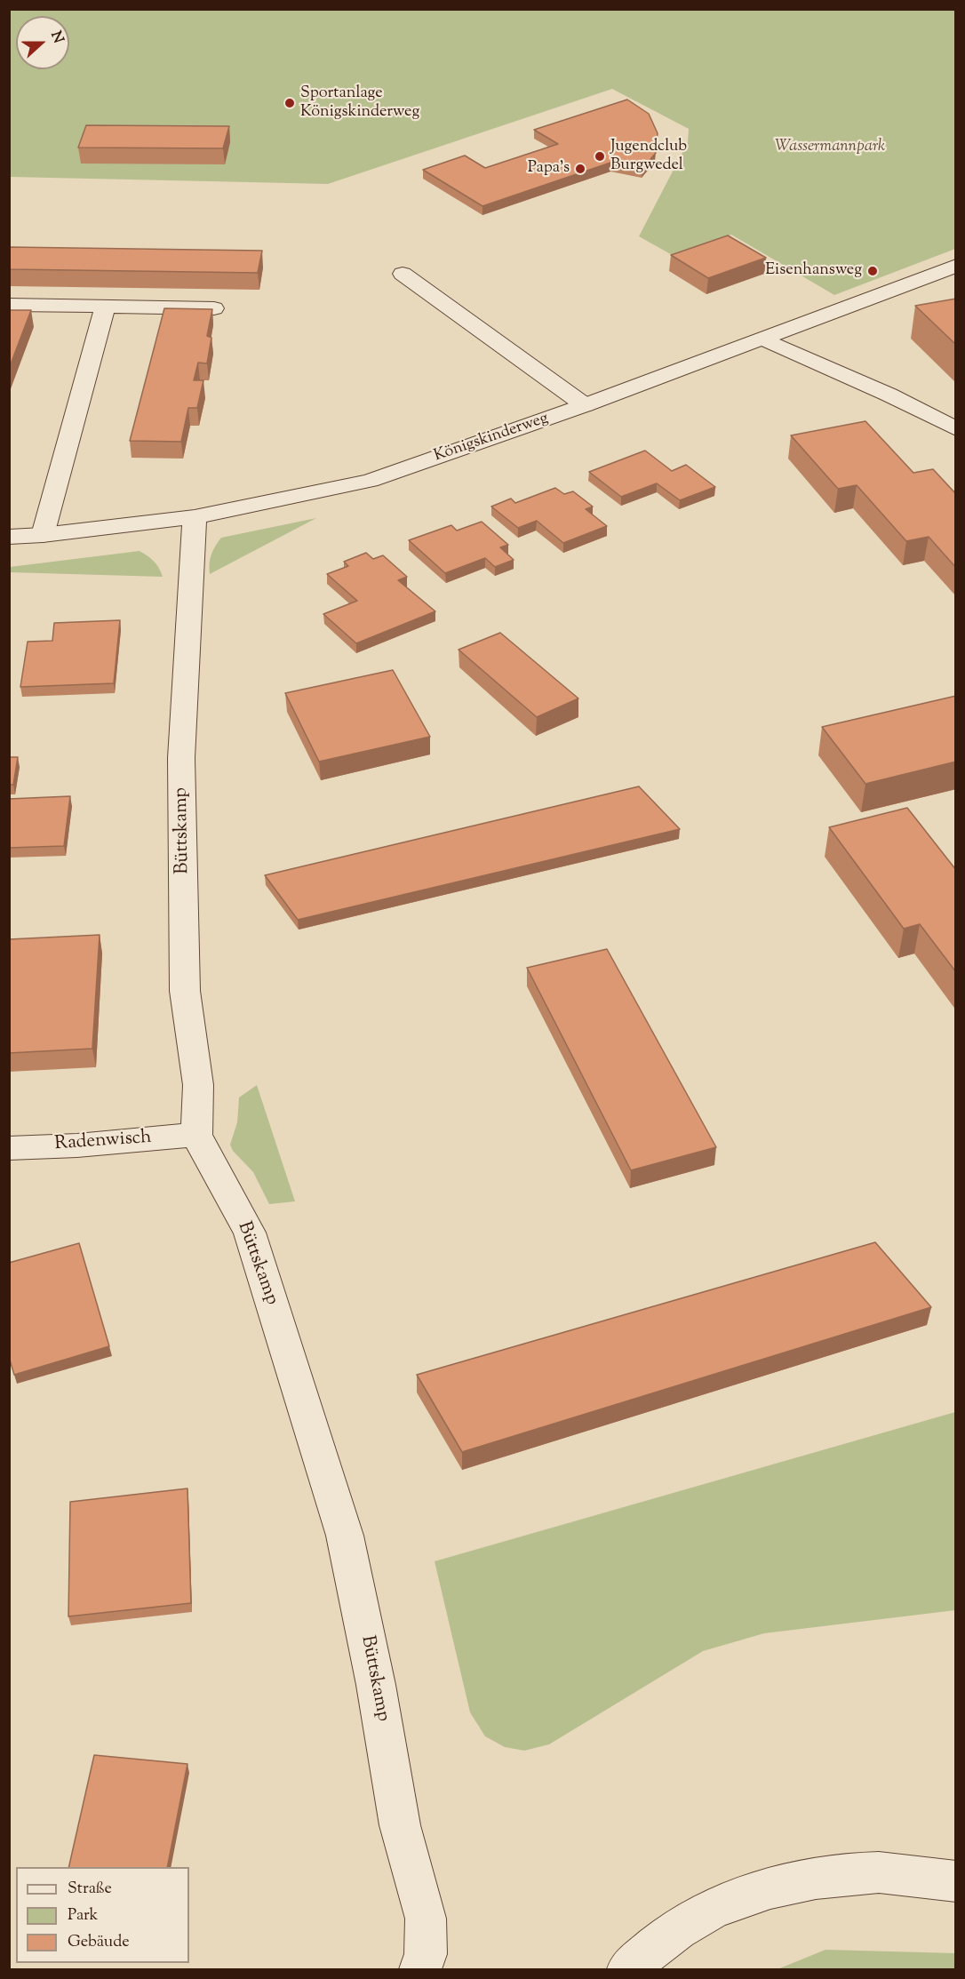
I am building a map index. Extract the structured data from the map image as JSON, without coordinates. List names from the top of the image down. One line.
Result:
{"streets":{"street":["Königskinderweg","Büttskamp","Radenwisch"]},"crossings":[["Königskinderweg","Büttskamp"],["Büttskamp","Radenwisch"]],"parks":["Wassermannpark"],"places":["Sportanlage Königskinderweg","Jugendclub Burgwedel","Papa's","Eisenhansweg"],"legend":["Straße","Park","Gebäude"],"north":"right"}
